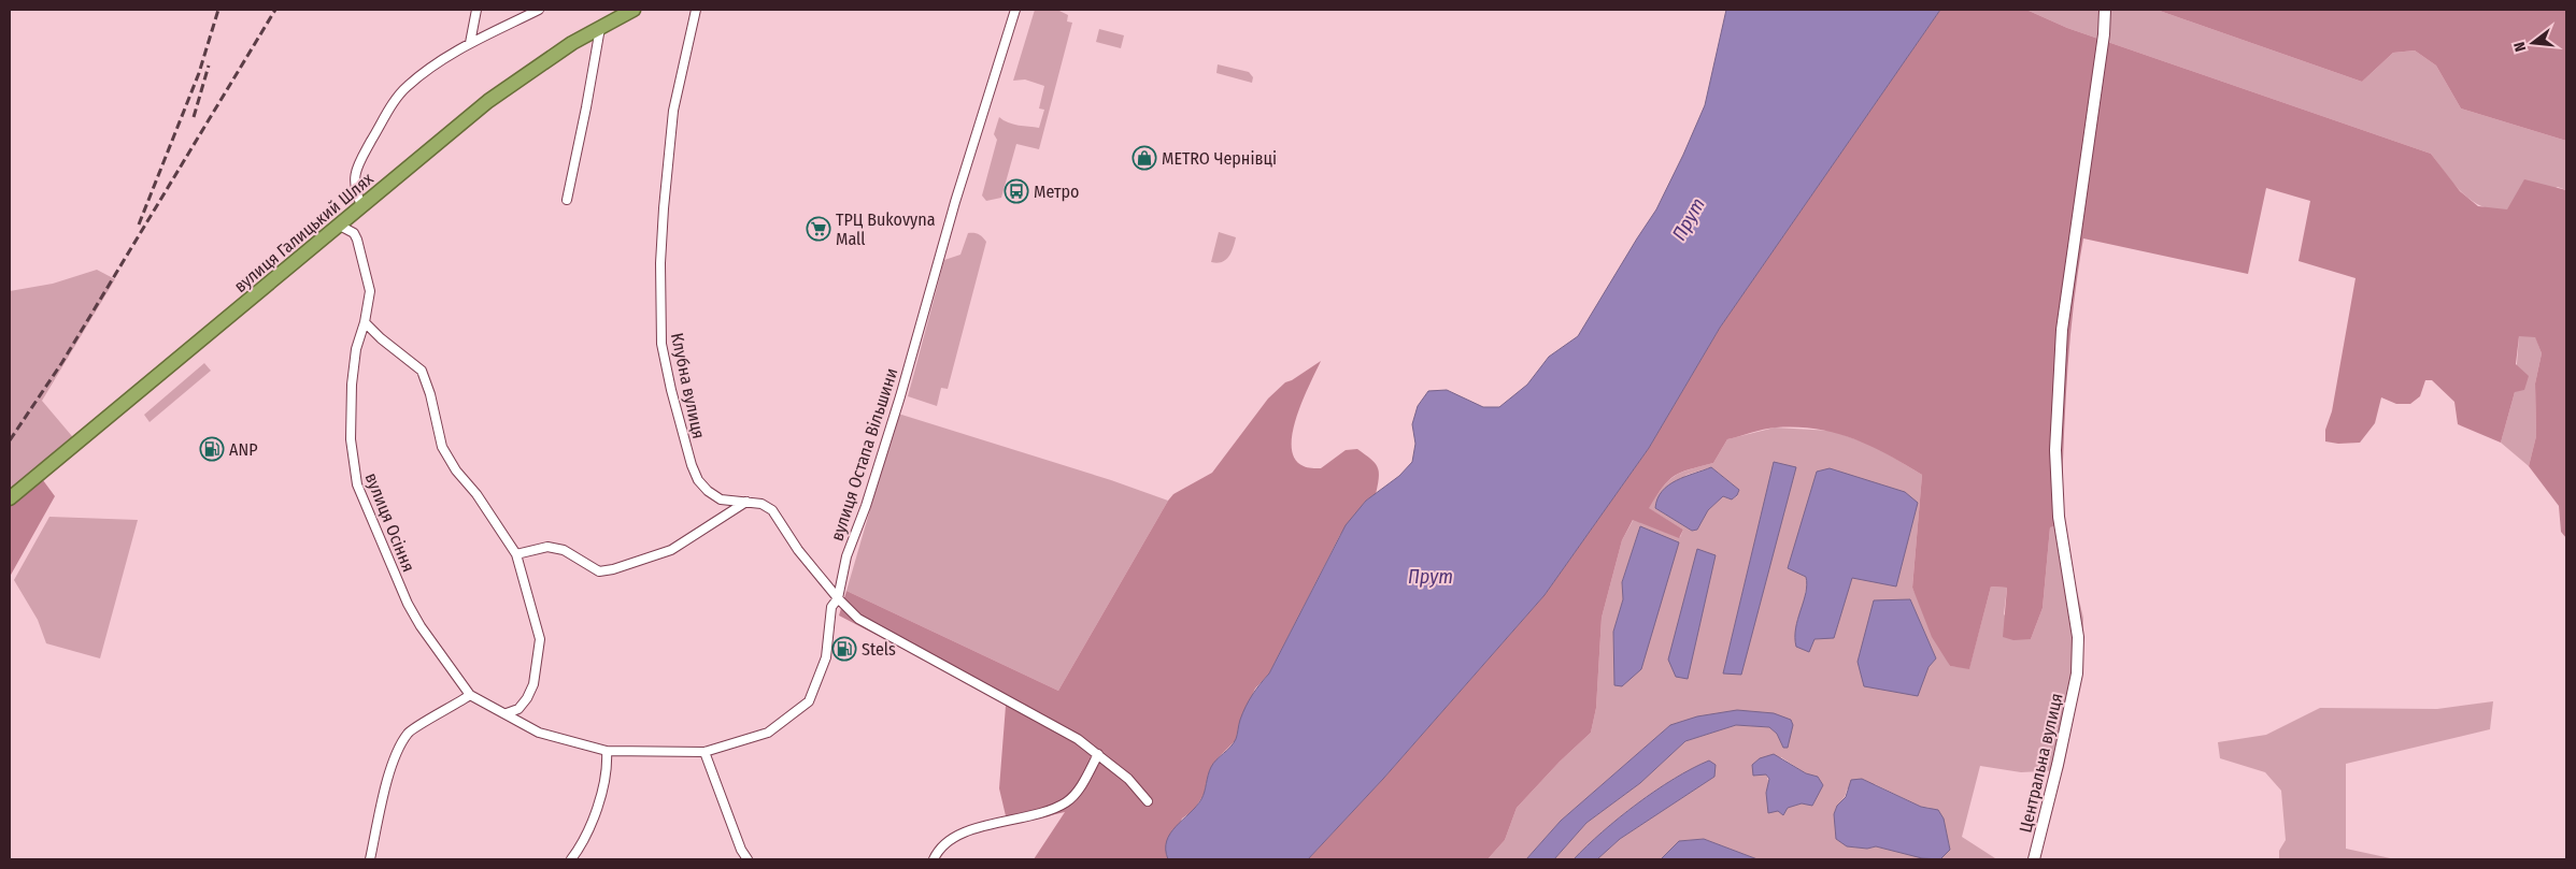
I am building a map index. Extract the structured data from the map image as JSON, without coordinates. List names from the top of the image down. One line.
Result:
{"streets":{"highway":["вулиця Галицький Шлях"],"main road":["Центральна вулиця"],"street":["Клубна вулиця","вулиця Остапа Вільшини","вулиця Осіння"]},"crossings":[["вулиця Галицький Шлях","вулиця Осіння"],["Клубна вулиця","вулиця Остапа Вільшини"],["вулиця Остапа Вільшини","вулиця Осіння"]],"water":["Прут"],"places":{"shop":["METRO Чернівці"],"bus stop":["Метро"],"supermarket":["ТРЦ Bukovyna Mall"],"fuel station":["ANP","Stels"]},"north":"left"}
